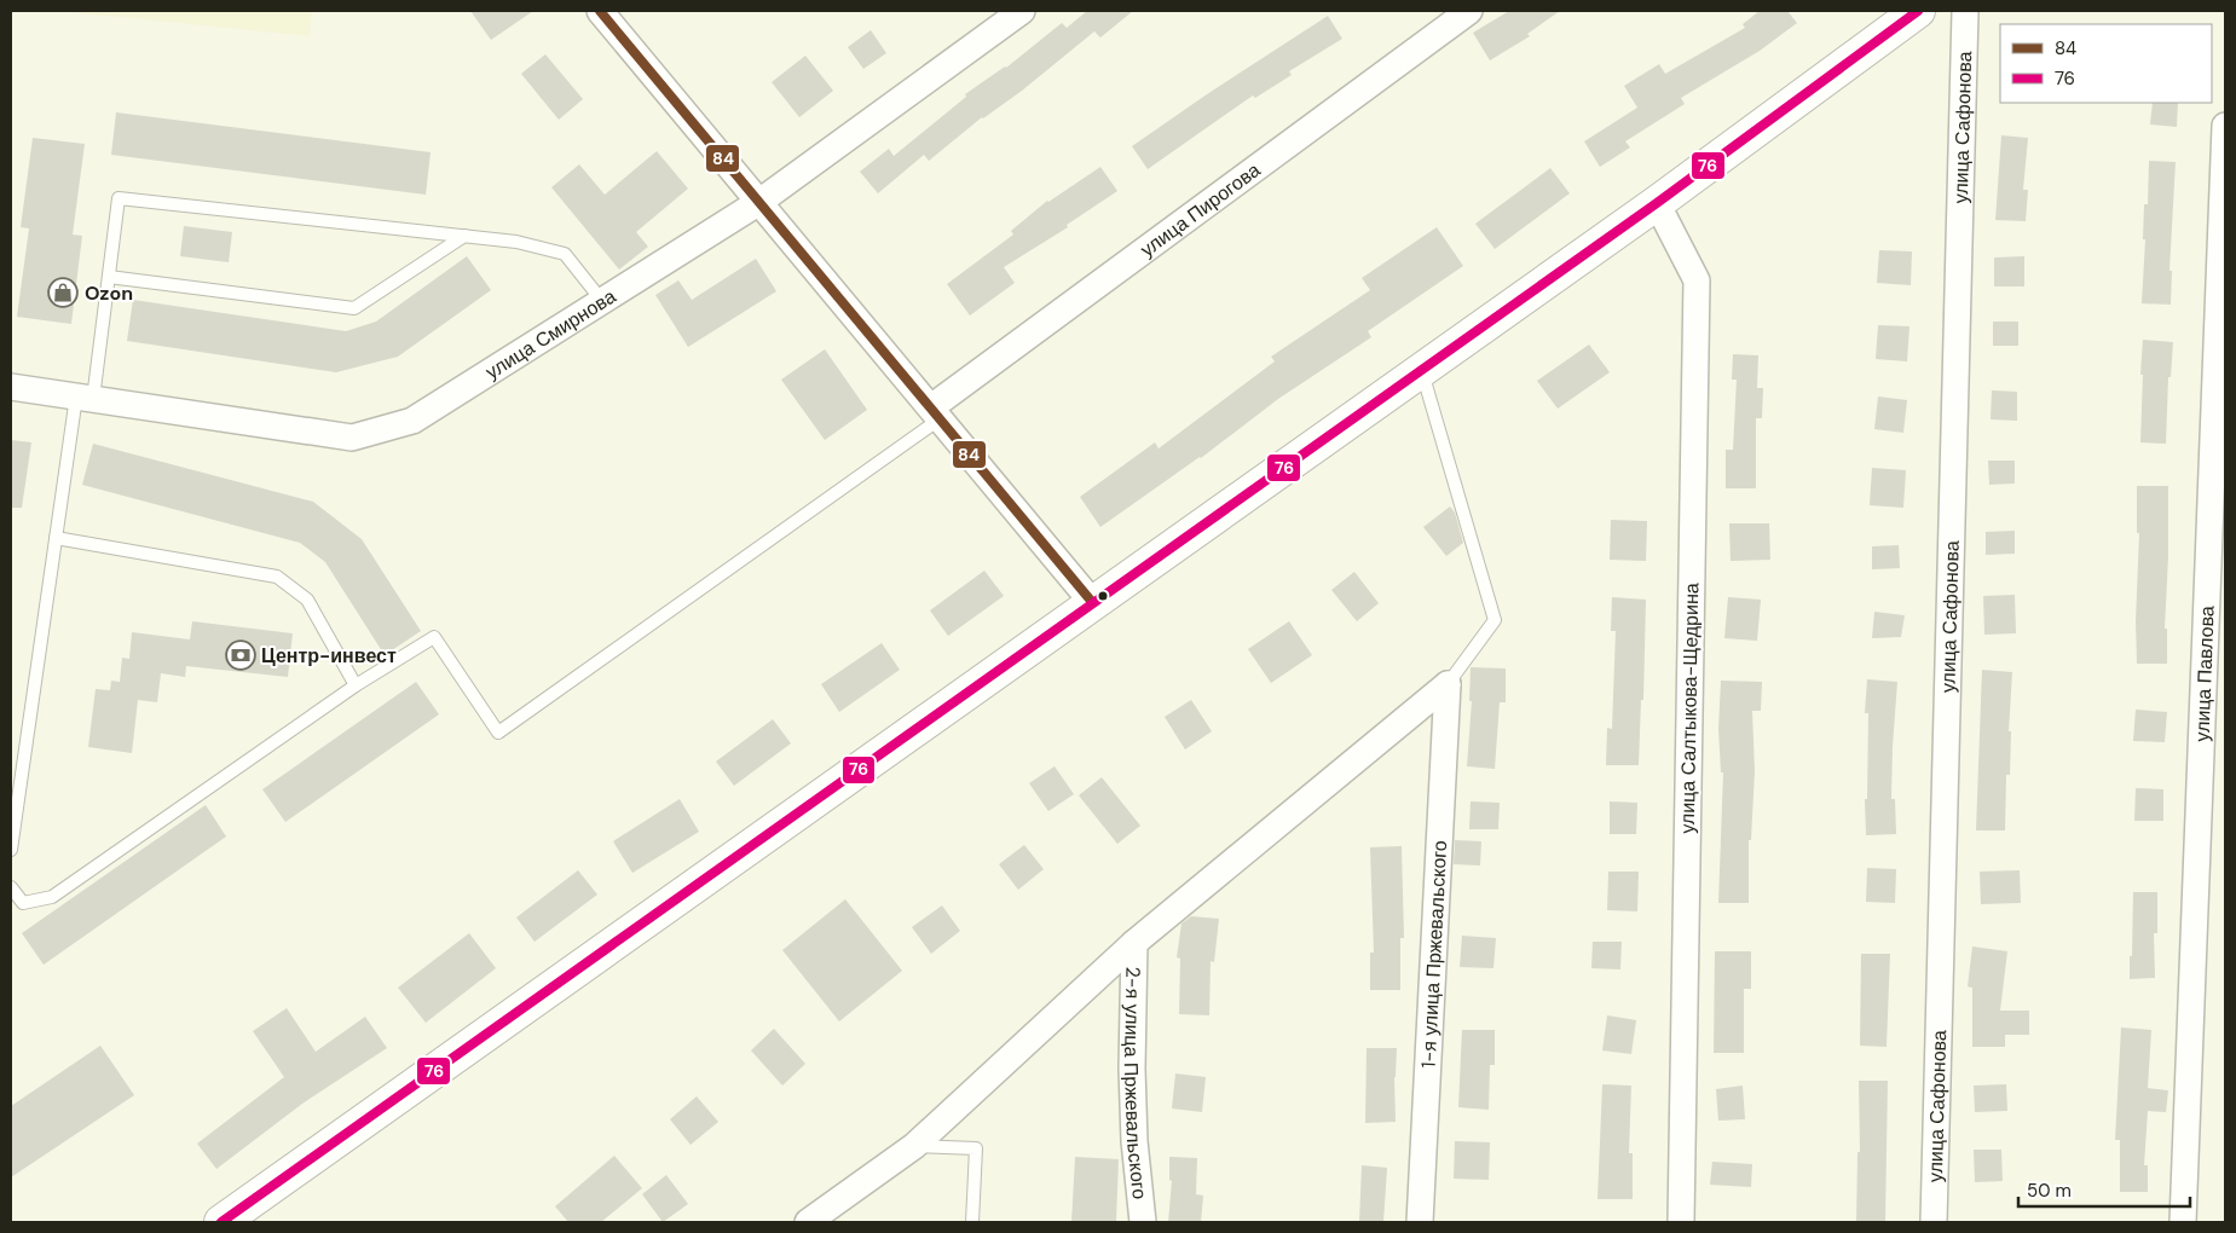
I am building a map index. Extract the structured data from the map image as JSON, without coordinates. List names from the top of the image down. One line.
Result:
{"streets":{"street":["улица Сафонова","улица Пирогова","улица Смирнова","улица Павлова","улица Салтыкова-Щедрина","1-я улица Пржевальского","2-я улица Пржевальского"]},"places":{"shop":["Ozon"],"bank":["Центр-инвест"]},"lines":["transit line 84","transit line 76"],"legend":["84","76"],"scale_bar":"50 m"}
